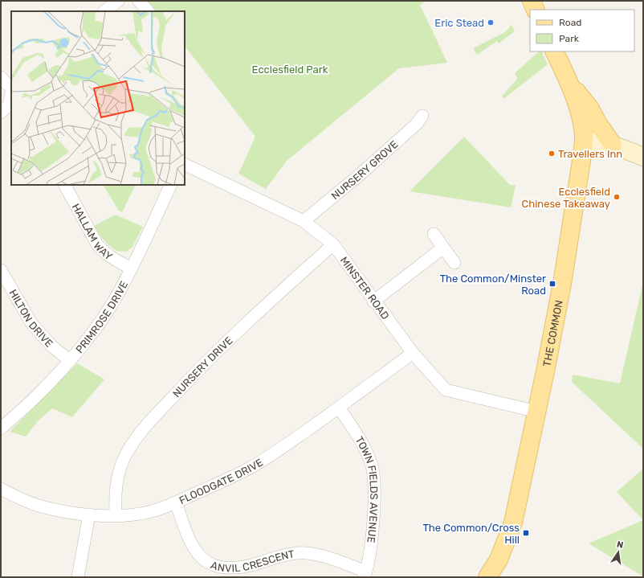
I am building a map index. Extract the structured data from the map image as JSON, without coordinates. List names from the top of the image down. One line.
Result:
{"streets":{"main road":["THE COMMON"],"street":["NURSERY GROVE","HALLAM WAY","MINSTER ROAD","PRIMROSE DRIVE","HILTON DRIVE","NURSERY DRIVE","FLOODGATE DRIVE","TOWN FIELDS AVENUE","ANVIL CRESCENT"]},"crossings":[["NURSERY GROVE","MINSTER ROAD"],["HALLAM WAY","PRIMROSE DRIVE"],["MINSTER ROAD","THE COMMON"],["MINSTER ROAD","NURSERY DRIVE"],["MINSTER ROAD","FLOODGATE DRIVE"],["PRIMROSE DRIVE","HILTON DRIVE"],["NURSERY DRIVE","FLOODGATE DRIVE"],["FLOODGATE DRIVE","TOWN FIELDS AVENUE"],["FLOODGATE DRIVE","ANVIL CRESCENT"],["TOWN FIELDS AVENUE","ANVIL CRESCENT"]],"parks":["Ecclesfield Park"],"places":{"other":["Eric Stead","Travellers Inn","Ecclesfield Chinese Takeaway"],"transit":["The Common/Minster Road","The Common/Cross Hill"]},"legend":["Road","Park"],"north":"top"}
